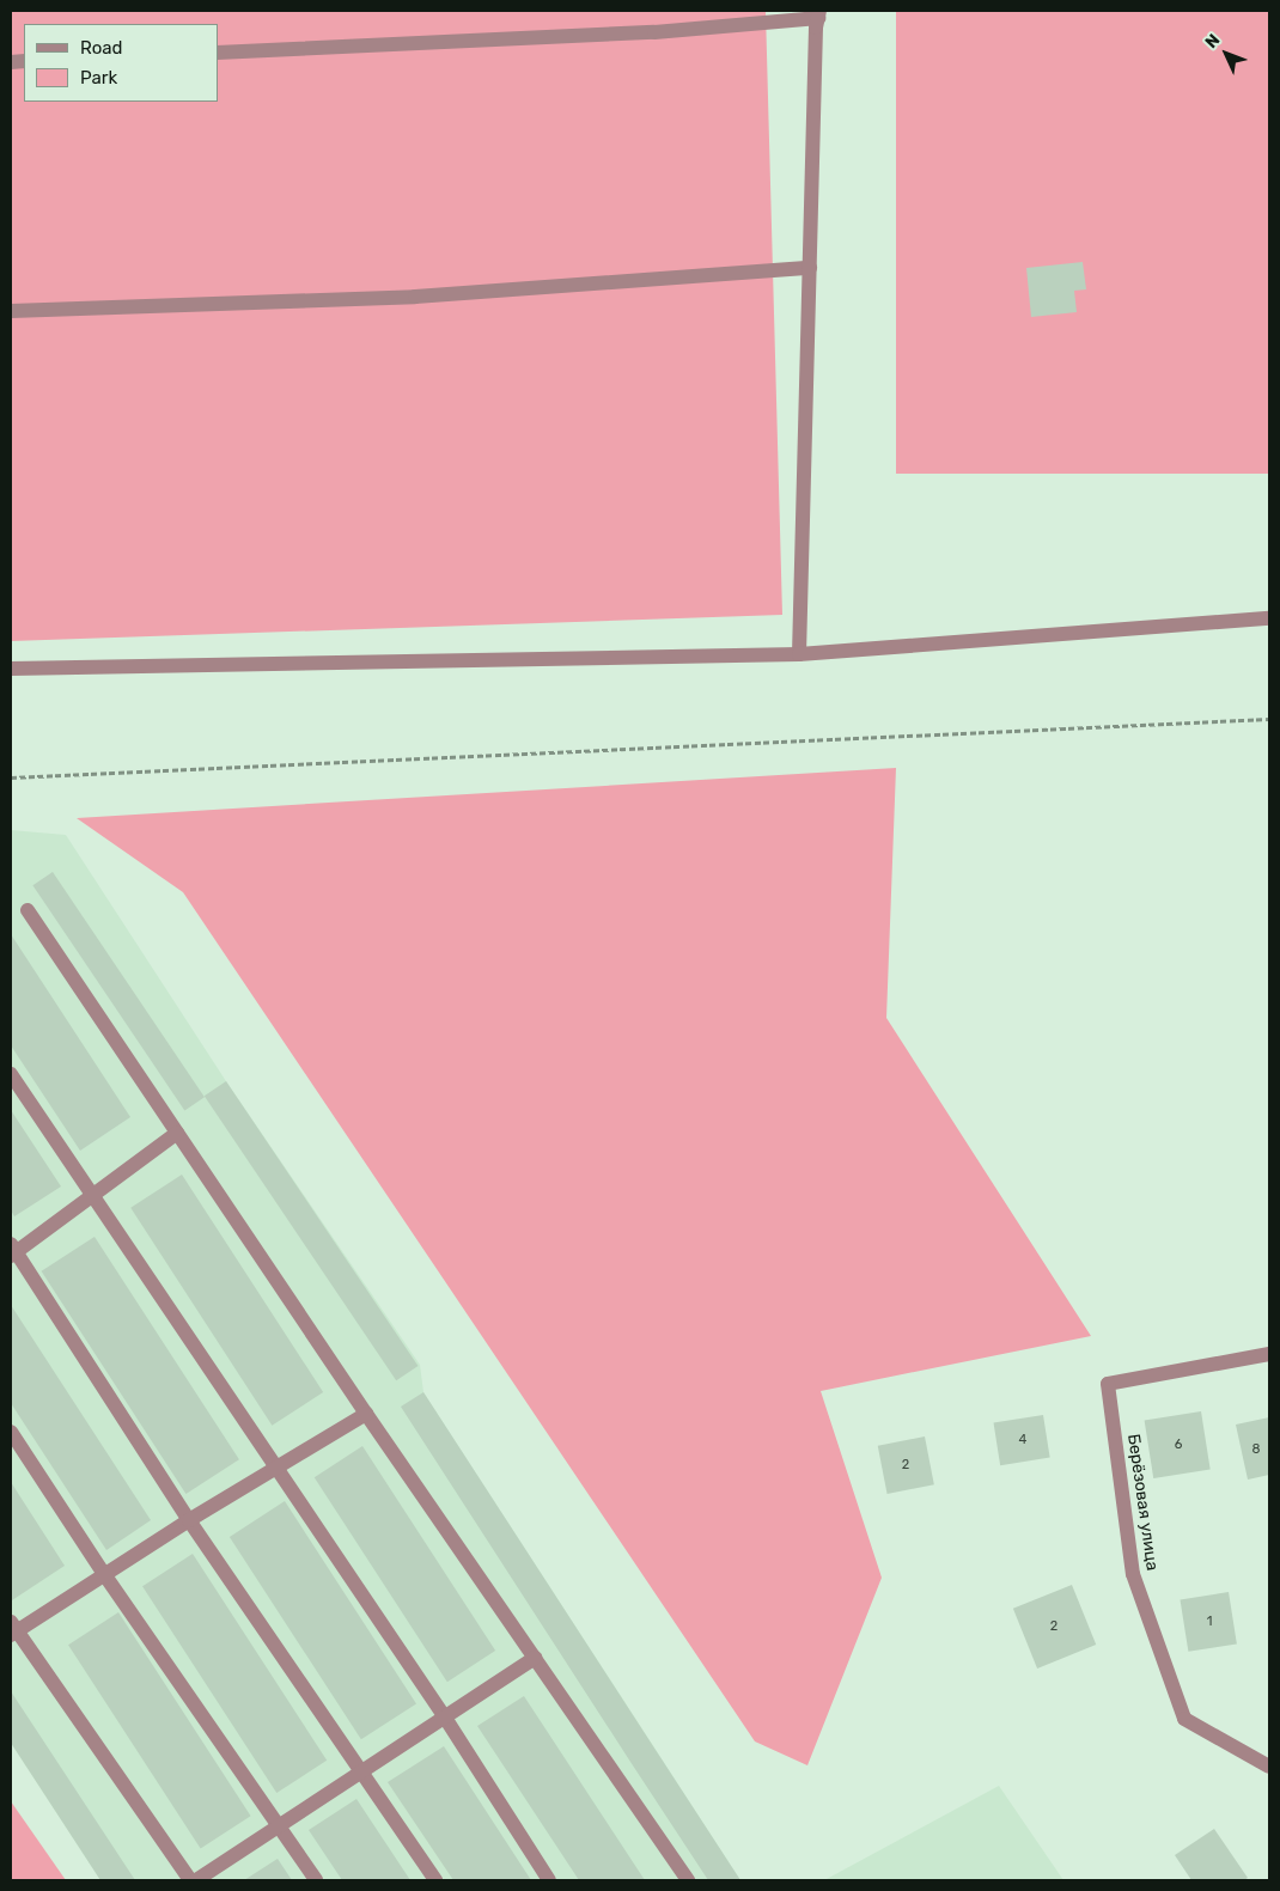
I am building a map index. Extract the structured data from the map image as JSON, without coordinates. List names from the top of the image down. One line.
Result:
{"streets":{"street":["Берёзовая улица"]},"house_numbers":["4","6","8","2","1","2"],"legend":["Road","Park"],"north":"top left"}
